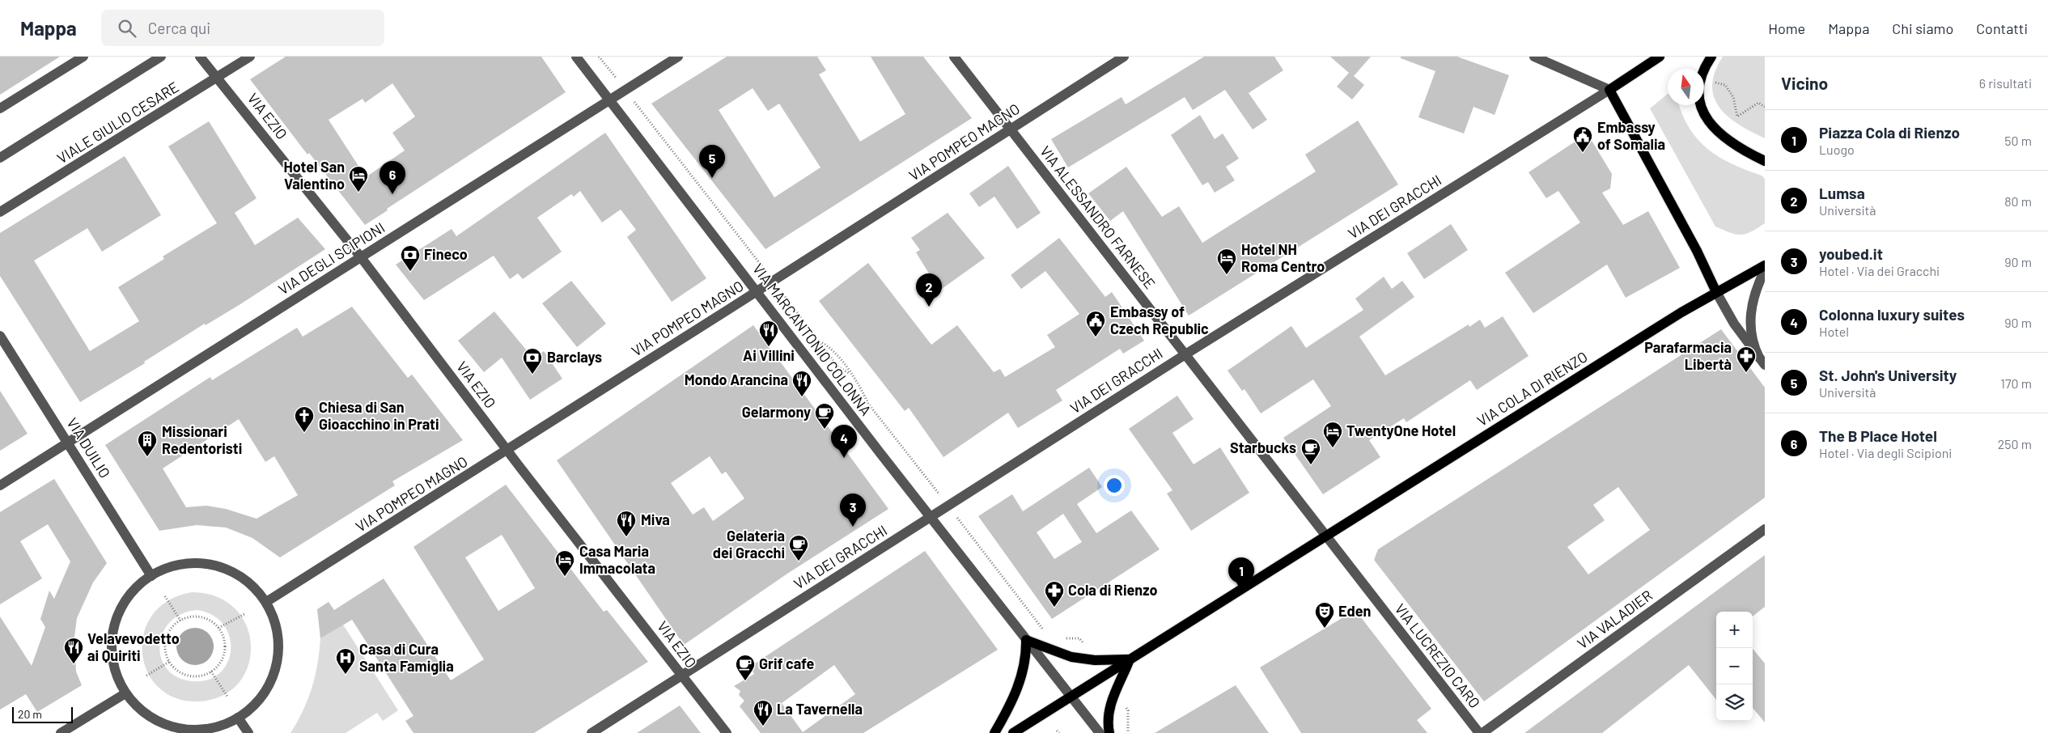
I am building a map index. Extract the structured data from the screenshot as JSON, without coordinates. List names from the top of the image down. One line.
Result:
{"streets":{"main road":["VIA DEI GRACCHI","VIA COLA DI RIENZO"],"street":["VIA EZIO","VIALE GIULIO CESARE","VIA POMPEO MAGNO","VIA ALESSANDRO FARNESE","VIA DEGLI SCIPIONI","VIA MARCANTONIO COLONNA","VIA DUILIO","VIA VALADIER","VIA LUCREZIO CARO"]},"crossings":[["VIA EZIO","VIALE GIULIO CESARE"],["VIA EZIO","VIA POMPEO MAGNO"],["VIA EZIO","VIA DEI GRACCHI"],["VIA EZIO","VIA DEGLI SCIPIONI"],["VIA POMPEO MAGNO","VIA ALESSANDRO FARNESE"],["VIA POMPEO MAGNO","VIA MARCANTONIO COLONNA"],["VIA DEI GRACCHI","VIA ALESSANDRO FARNESE"],["VIA DEI GRACCHI","VIA MARCANTONIO COLONNA"],["VIA ALESSANDRO FARNESE","VIA COLA DI RIENZO"],["VIA ALESSANDRO FARNESE","VIA LUCREZIO CARO"],["VIA DEGLI SCIPIONI","VIA MARCANTONIO COLONNA"],["VIA DEGLI SCIPIONI","VIA DUILIO"],["VIA MARCANTONIO COLONNA","VIA COLA DI RIENZO"],["VIA COLA DI RIENZO","VIA LUCREZIO CARO"]],"places":{"public building":["Embassy of Somalia","Embassy of Czech Republic"],"hotel":["Hotel San Valentino","Hotel NH Roma Centro","TwentyOne Hotel","Casa Maria Immacolata"],"bank":["Fineco","Barclays"],"restaurant":["Ai Villini","Mondo Arancina","Miva","Velavevodetto ai Quiriti","La Tavernella"],"pharmacy":["Parafarmacia Libertà","Cola di Rienzo"],"cafe":["Gelarmony","Starbucks","Gelateria dei Gracchi","Grif cafe"],"church":["Chiesa di San Gioacchino in Prati"],"building":["Missionari Redentoristi"],"theatre":["Eden"],"hospital":["Casa di Cura Santa Famiglia"]},"scale_bar":"20 m","north":"top","page":{"header":"Mappa","search":"Cerca qui","nav":["Home","Mappa","Chi siamo","Contatti"],"heading":["Vicino","6 risultati"],"list":[{"mark":"1","name":"Piazza Cola di Rienzo","note":"Luogo","value":"50 m"},{"mark":"2","name":"Lumsa","note":"Università","value":"80 m"},{"mark":"3","name":"youbed.it","note":"Hotel · Via dei Gracchi","value":"90 m"},{"mark":"4","name":"Colonna luxury suites","note":"Hotel","value":"90 m"},{"mark":"5","name":"St. John's University","note":"Università","value":"170 m"},{"mark":"6","name":"The B Place Hotel","note":"Hotel · Via degli Scipioni","value":"250 m"}],"pins":["5","6","2","4","3","1"],"map_buttons":["+","−"],"scale":"20 m"}}
